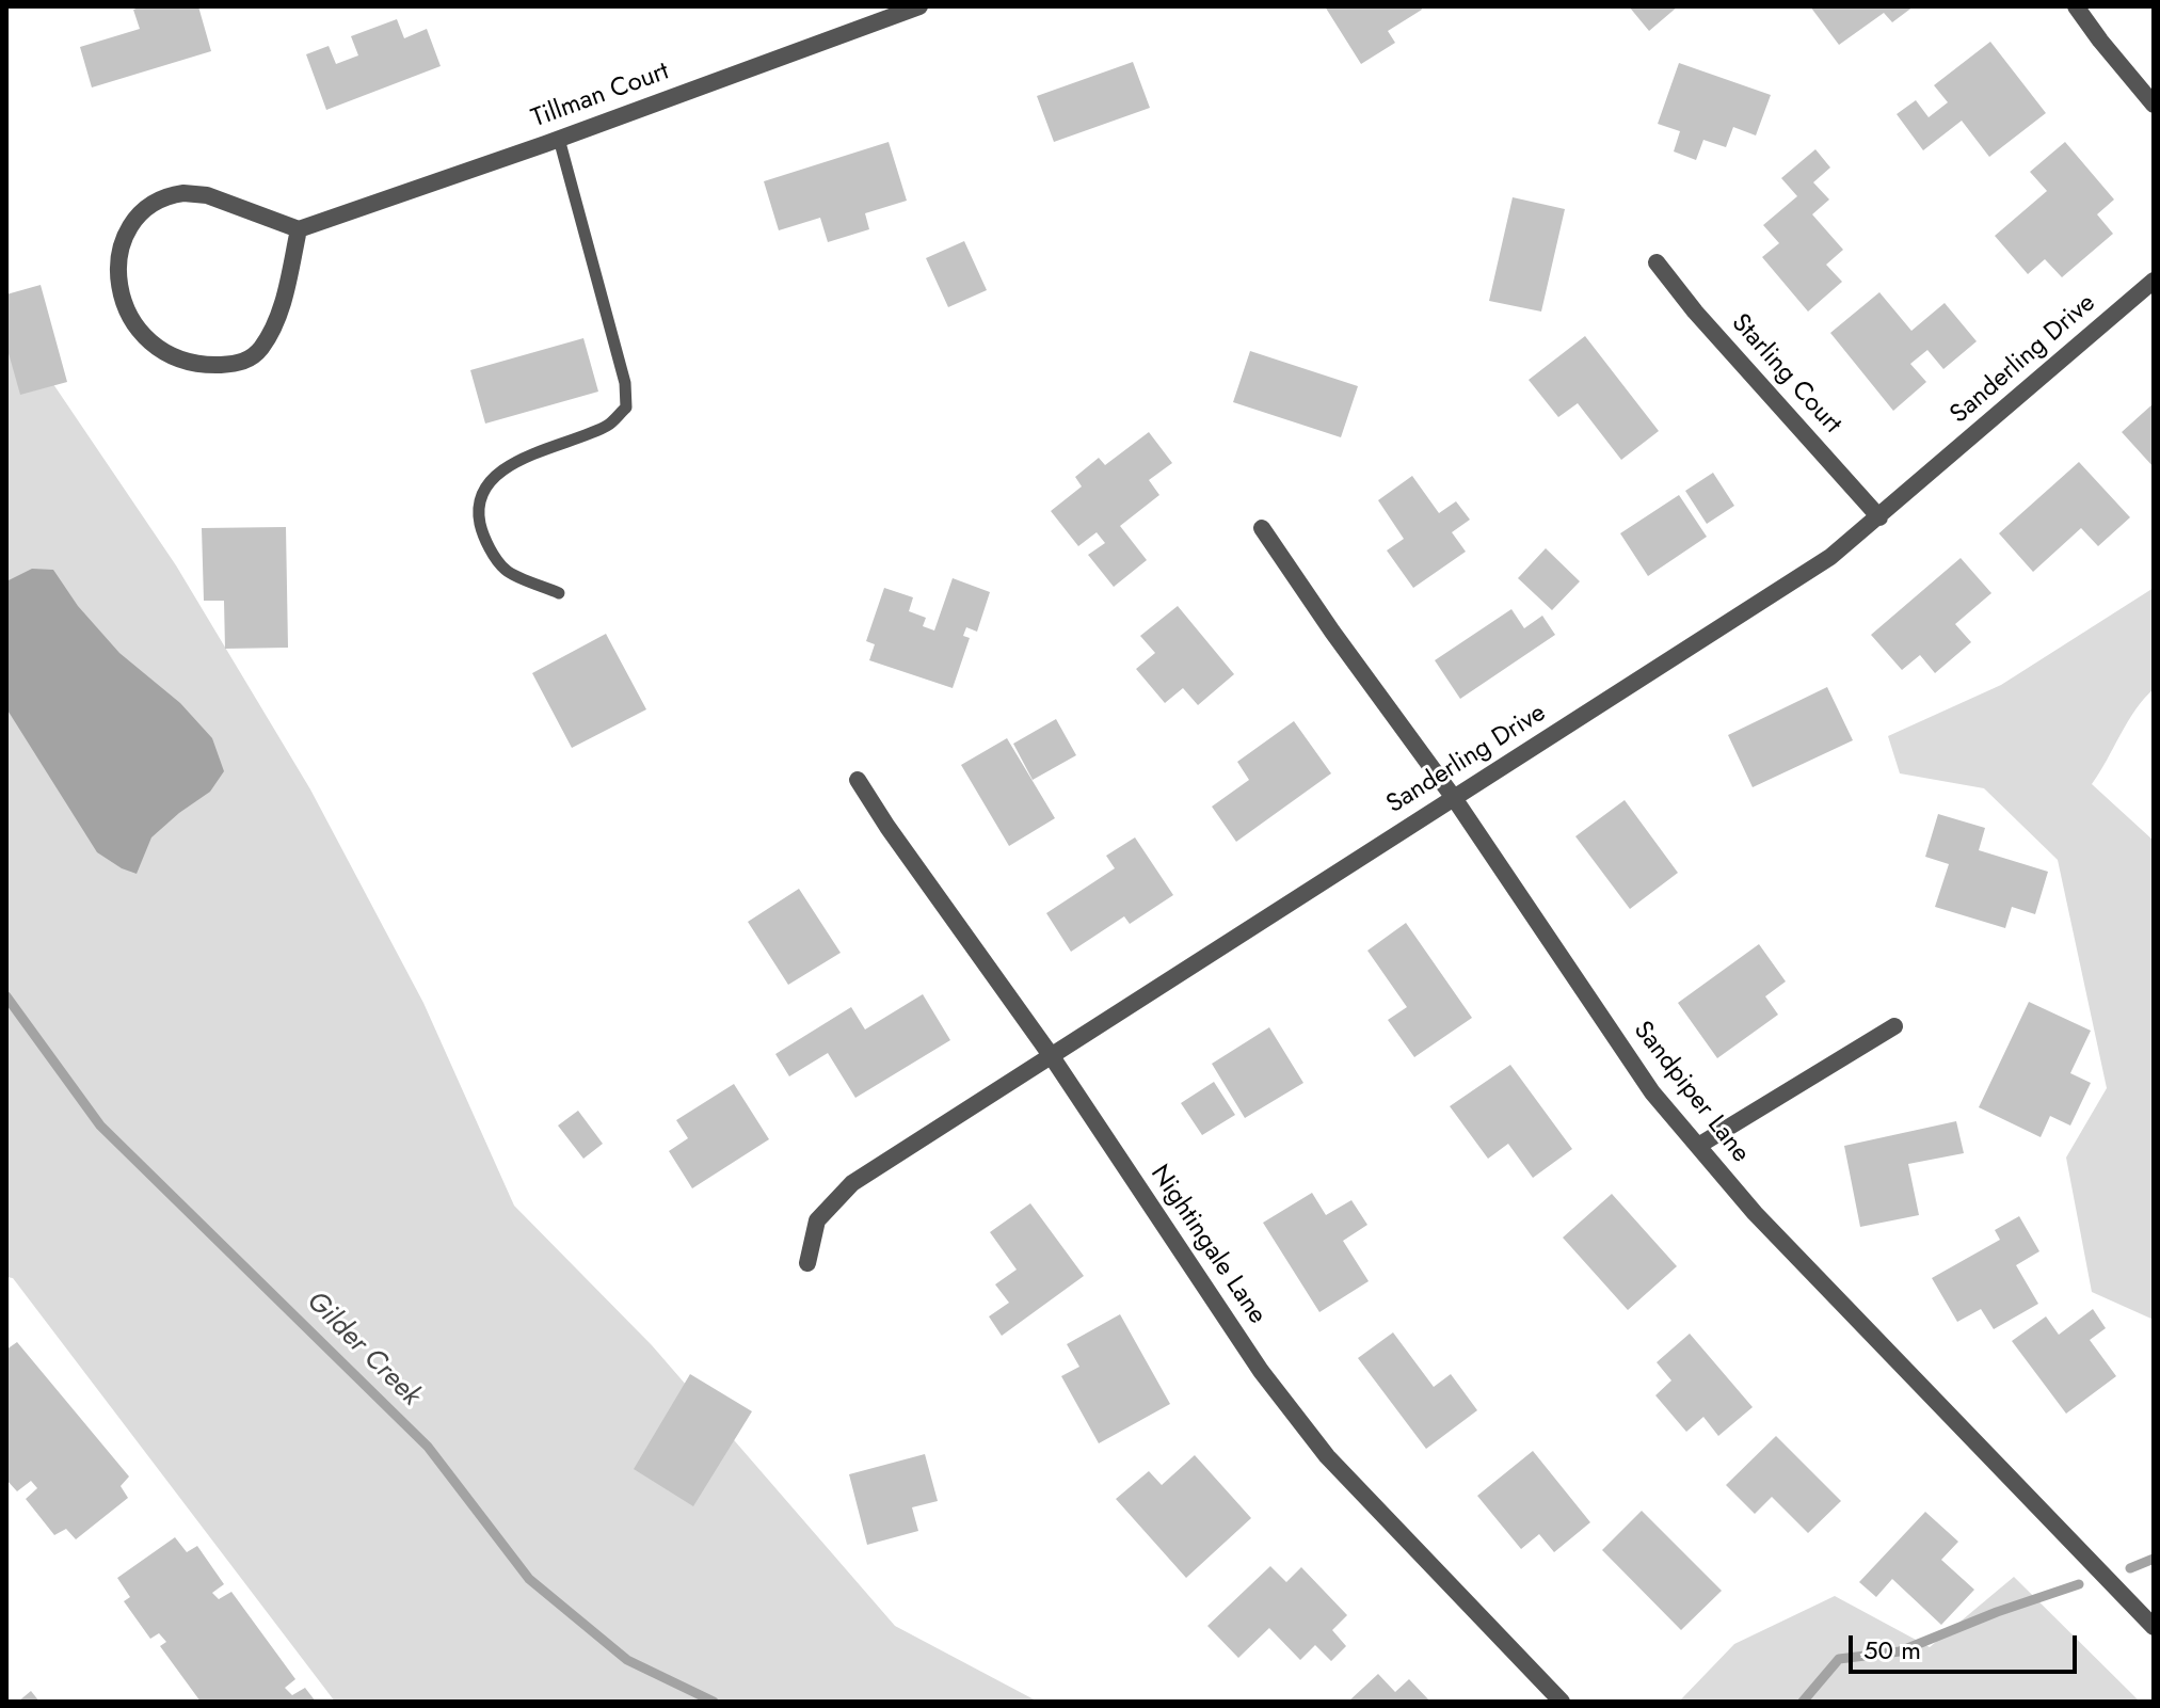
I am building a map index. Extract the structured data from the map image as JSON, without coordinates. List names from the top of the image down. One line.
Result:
{"streets":{"street":["Tillman Court","Sanderling Drive","Starling Court","Sandpiper Lane","Nightingale Lane"]},"crossings":[["Sanderling Drive","Starling Court"],["Sanderling Drive","Sandpiper Lane"],["Sanderling Drive","Nightingale Lane"]],"water":["Gilder Creek"],"scale_bar":"50 m"}
